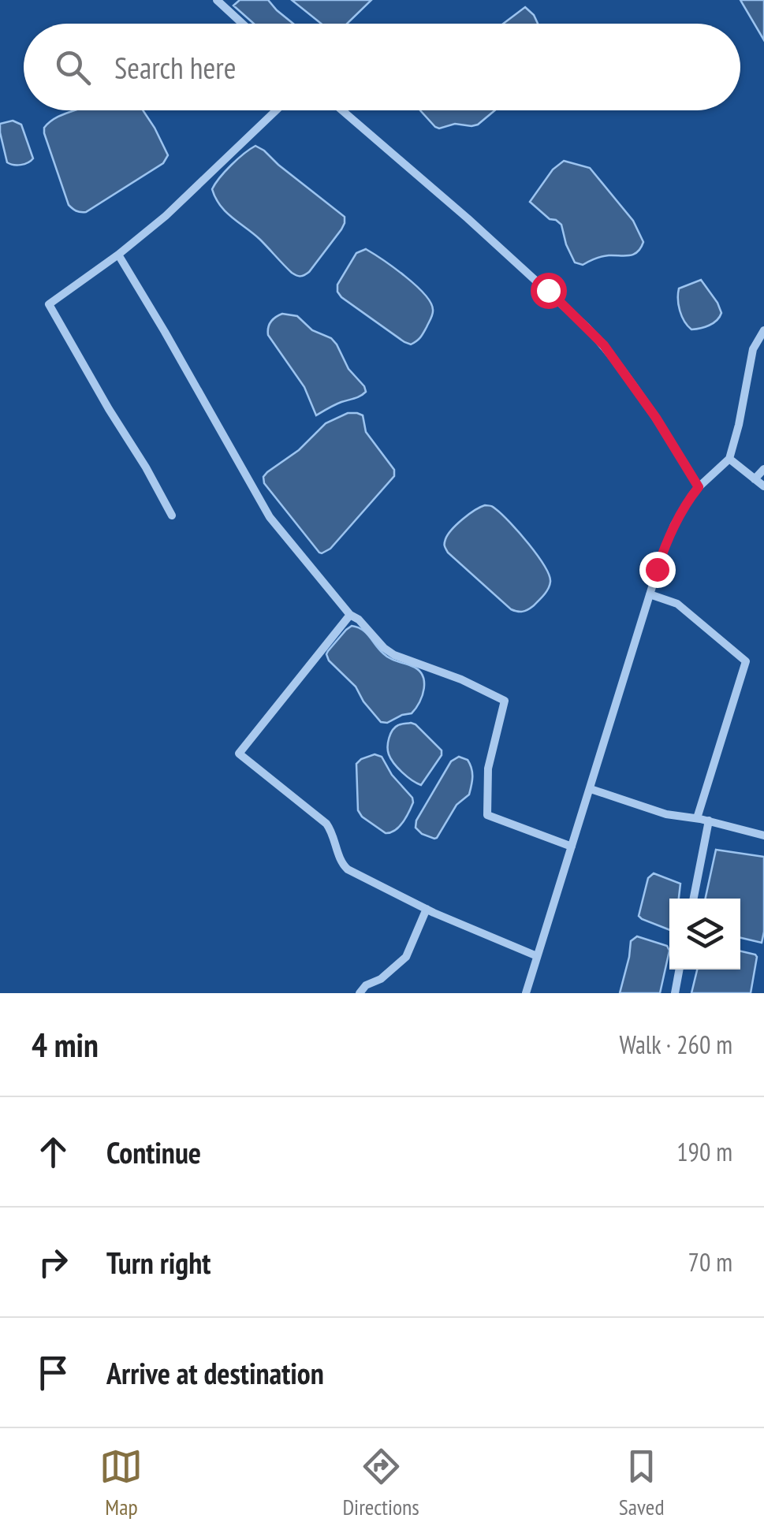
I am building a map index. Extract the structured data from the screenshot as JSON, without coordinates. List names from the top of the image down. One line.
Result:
{"page":{"search":"Search here","heading":["4 min","Walk · 260 m"],"list":[["Continue","190 m"],["Turn right","70 m"],"Arrive at destination"],"nav":["Map","Directions","Saved"]}}
